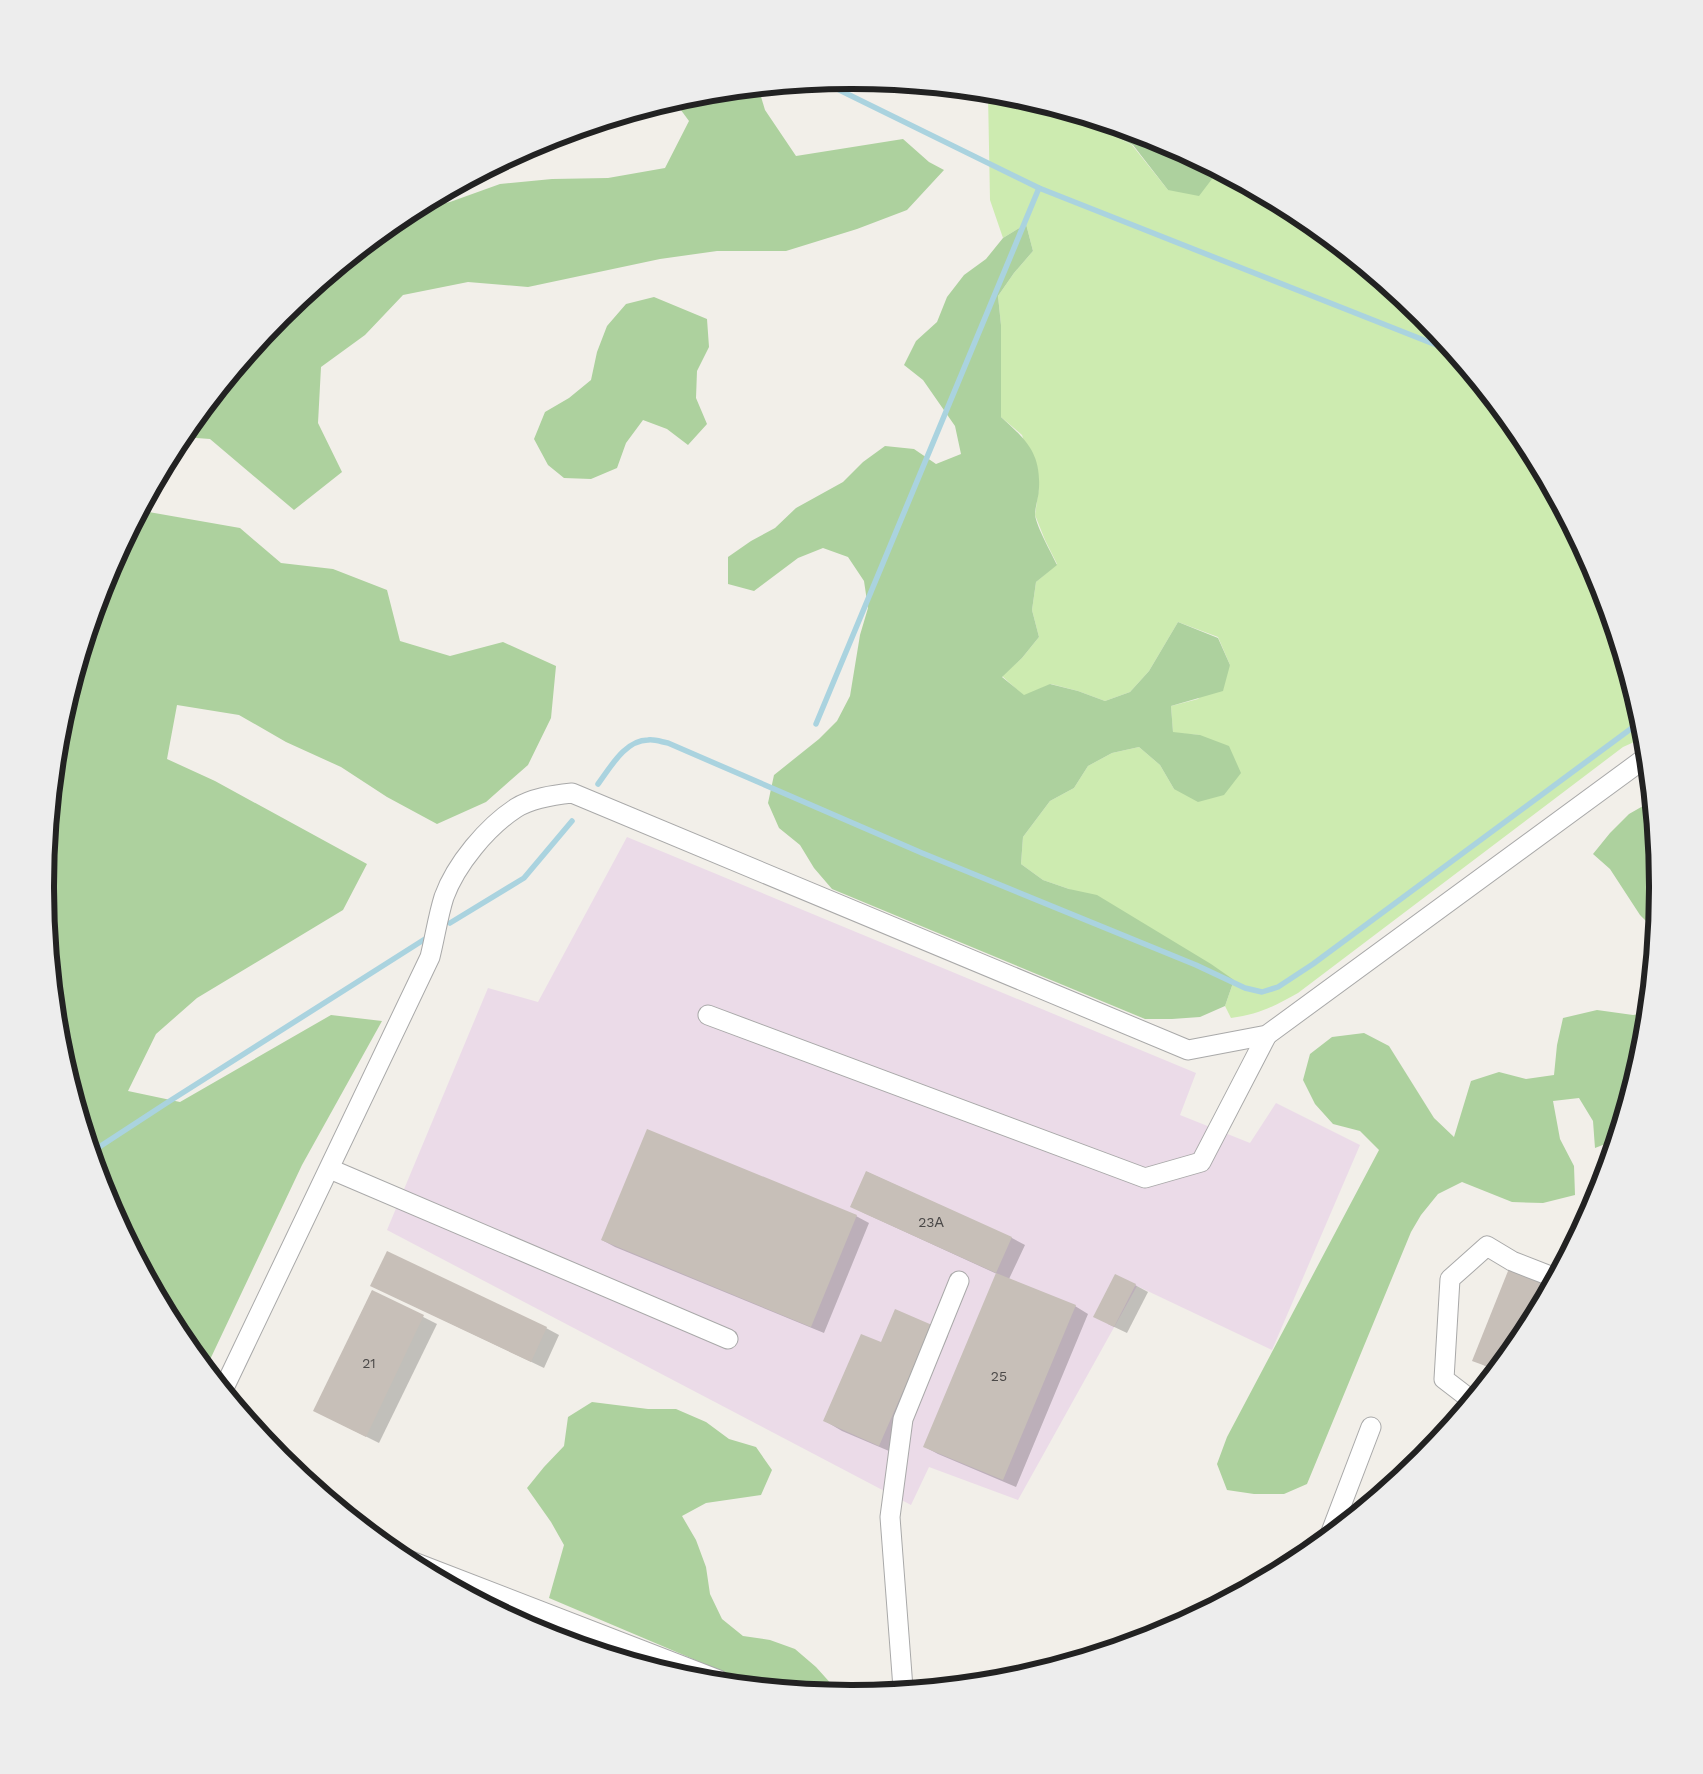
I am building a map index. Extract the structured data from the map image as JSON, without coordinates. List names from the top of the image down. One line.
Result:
{"house_numbers":["23А","21","25"]}
